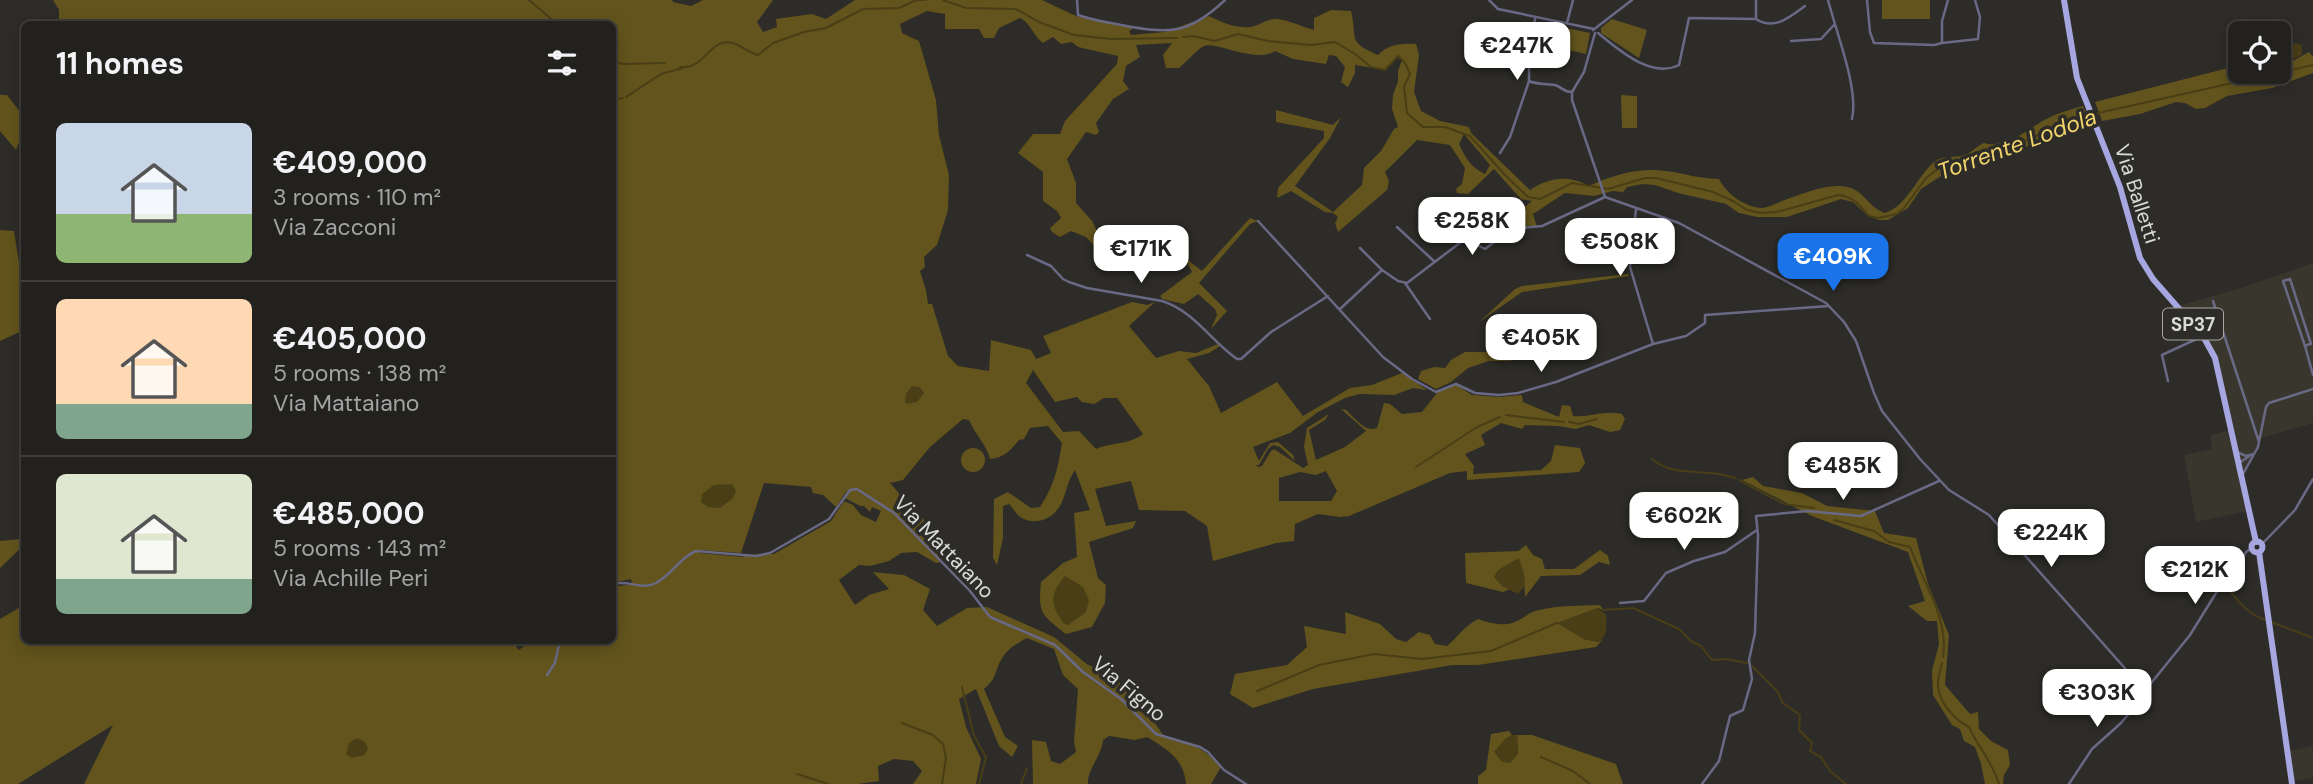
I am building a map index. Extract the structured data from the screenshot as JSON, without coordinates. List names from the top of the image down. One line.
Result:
{"streets":{"main road":["Via Balletti","SP37"],"street":["Via Mattaiano","Via Figno"]},"crossings":[["Via Balletti","SP37"],["Via Mattaiano","Via Figno"]],"water":["Torrente Lodola"],"page":{"heading":"11 homes","price":["€247K","€258K","€508K","€171K","€409K","€405K","€485K","€602K","€224K","€212K","€303K"],"list":[{"name":"€409,000","note":"3 rooms · 110 m² · Via Zacconi"},{"name":"€405,000","note":"5 rooms · 138 m² · Via Mattaiano"},{"name":"€485,000","note":"5 rooms · 143 m² · Via Achille Peri"}]}}
